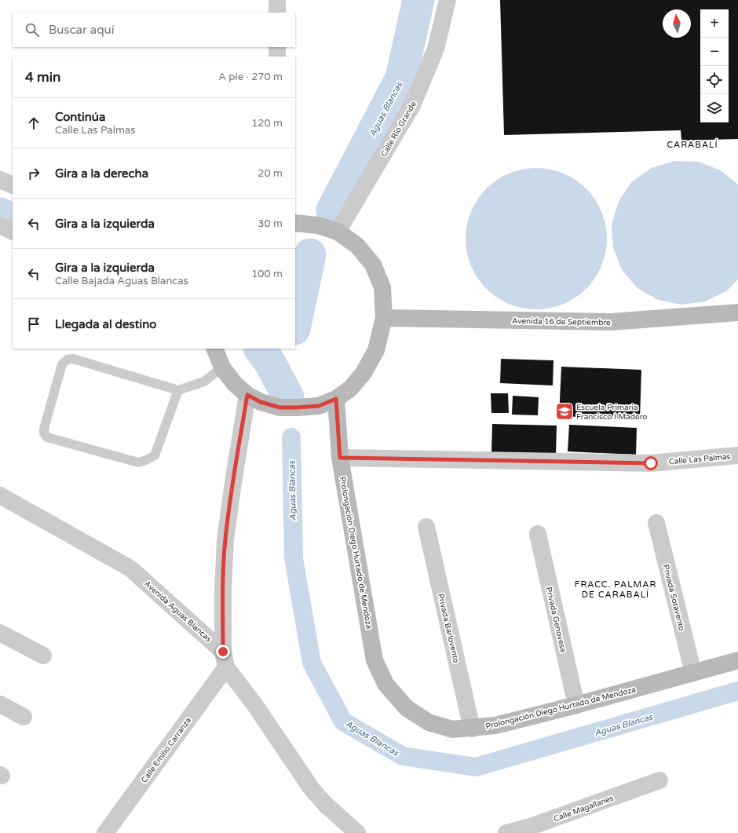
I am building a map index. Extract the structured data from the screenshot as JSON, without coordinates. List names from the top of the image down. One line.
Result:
{"streets":{"main road":["Avenida 16 de Septiembre","Prolongación Diego Hurtado de Mendoza"],"street":["Calle Río Grande","Calle Las Palmas","Privada Sotavento","Avenida Aguas Blancas","Privada Genovesa","Privada Barlovento","Calle Emilio Carranza","Calle Magallanes"]},"crossings":[["Calle Las Palmas","Prolongación Diego Hurtado de Mendoza"],["Prolongación Diego Hurtado de Mendoza","Privada Sotavento"],["Prolongación Diego Hurtado de Mendoza","Privada Genovesa"],["Prolongación Diego Hurtado de Mendoza","Privada Barlovento"],["Avenida Aguas Blancas","Calle Emilio Carranza"]],"districts":["CARABALÍ","FRACC. PALMAR DE CARABALÍ"],"water":["Aguas Blancas"],"places":{"school or university":["Escuela Primaria Francisco I Madero"]},"north":"top","page":{"map_buttons":["+","−"],"search":"Buscar aquí","heading":["4 min","A pie · 270 m"],"list":[["Continúa","Calle Las Palmas","120 m"],["Gira a la derecha","20 m"],["Gira a la izquierda","30 m"],["Gira a la izquierda","Calle Bajada Aguas Blancas","100 m"],"Llegada al destino"]}}
